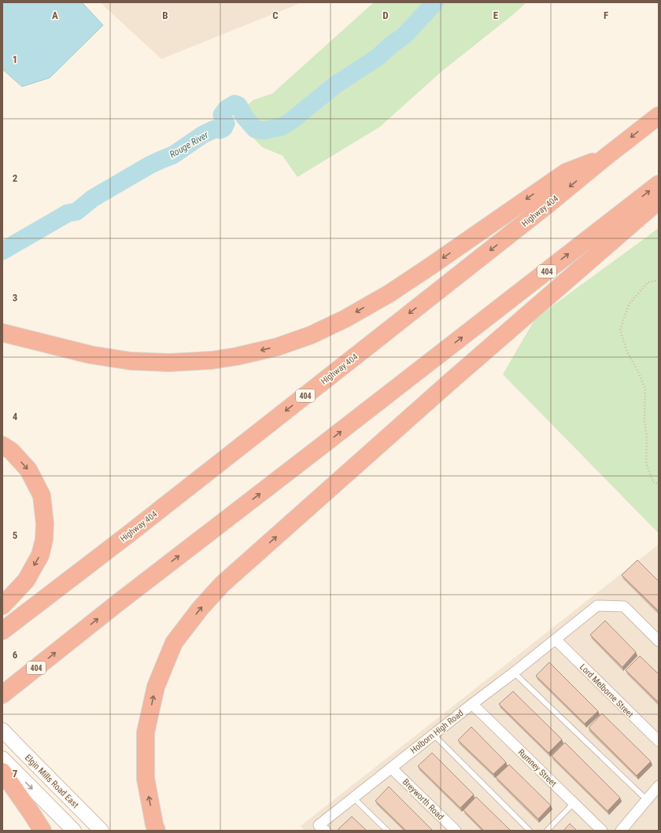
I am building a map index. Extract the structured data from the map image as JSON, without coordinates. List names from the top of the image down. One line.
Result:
{"streets":{"highway":["Highway 404","404"],"main road":["Elgin Mills Road East"],"street":["Lord Melborne Street","Holborn High Road","Rumney Street","Breyworth Road"]},"crossings":[["Lord Melborne Street","Holborn High Road"],["Holborn High Road","Rumney Street"],["Holborn High Road","Breyworth Road"]],"water":["Rouge River"],"grid":{"columns":["A","B","C","D","E","F"],"rows":["1","2","3","4","5","6","7"]}}
